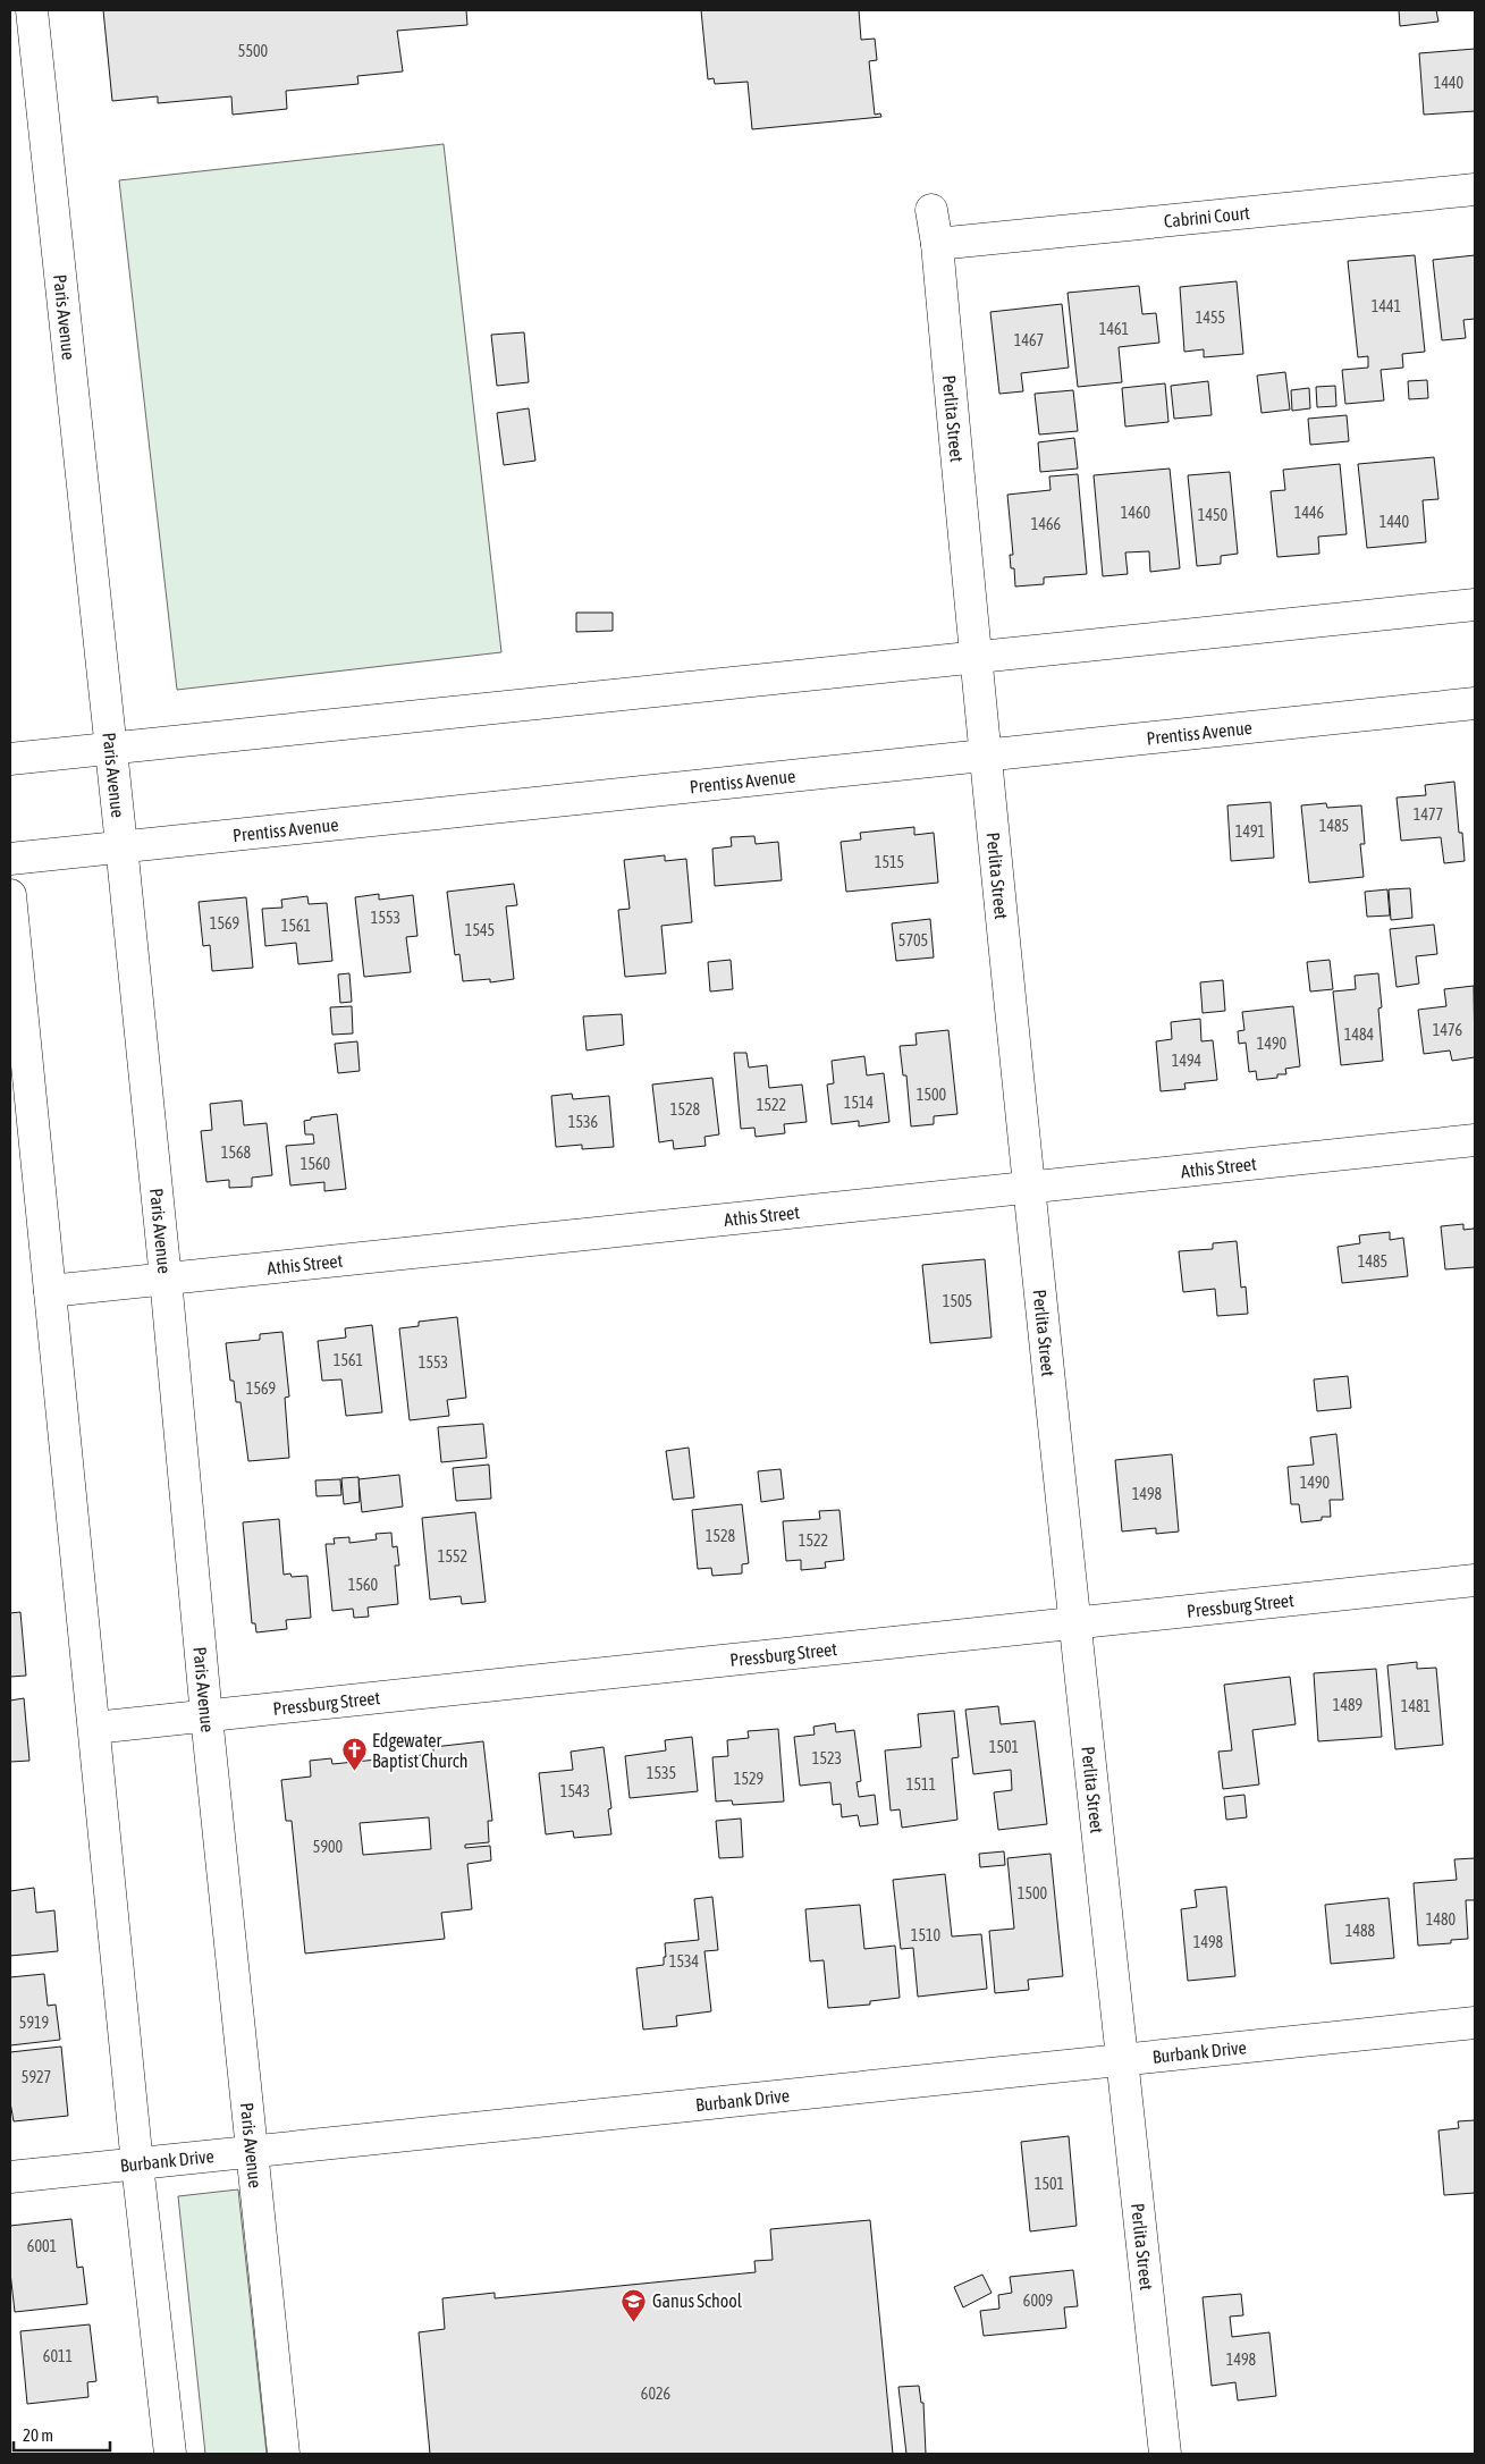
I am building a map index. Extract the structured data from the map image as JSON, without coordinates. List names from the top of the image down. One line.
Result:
{"streets":{"street":["Cabrini Court","Paris Avenue","Perlita Street","Prentiss Avenue","Athis Street","Pressburg Street","Burbank Drive"]},"crossings":[["Cabrini Court","Perlita Street"],["Paris Avenue","Prentiss Avenue"],["Paris Avenue","Athis Street"],["Paris Avenue","Pressburg Street"],["Paris Avenue","Burbank Drive"],["Perlita Street","Prentiss Avenue"],["Perlita Street","Athis Street"],["Perlita Street","Pressburg Street"],["Perlita Street","Burbank Drive"]],"places":{"church":["Edgewater Baptist Church"],"school or university":["Ganus School"]},"house_numbers":["5500","1440","1441","1455","1461","1467","1460","1446","1450","1440","1466","1477","1485","1491","1515","1553","1569","1561","1545","5705","1476","1484","1490","1494","1500","1514","1522","1528","1536","1568","1560","1485","1505","1561","1553","1569","1490","1498","1528","1522","1552","1560","1489","1481","1501","1523","1535","1529","1511","1543","5900","1500","1480","1488","1510","1498","1534","5919","5927","1501","6001","6009","6011","1498","6026"],"scale_bar":"20 m"}
